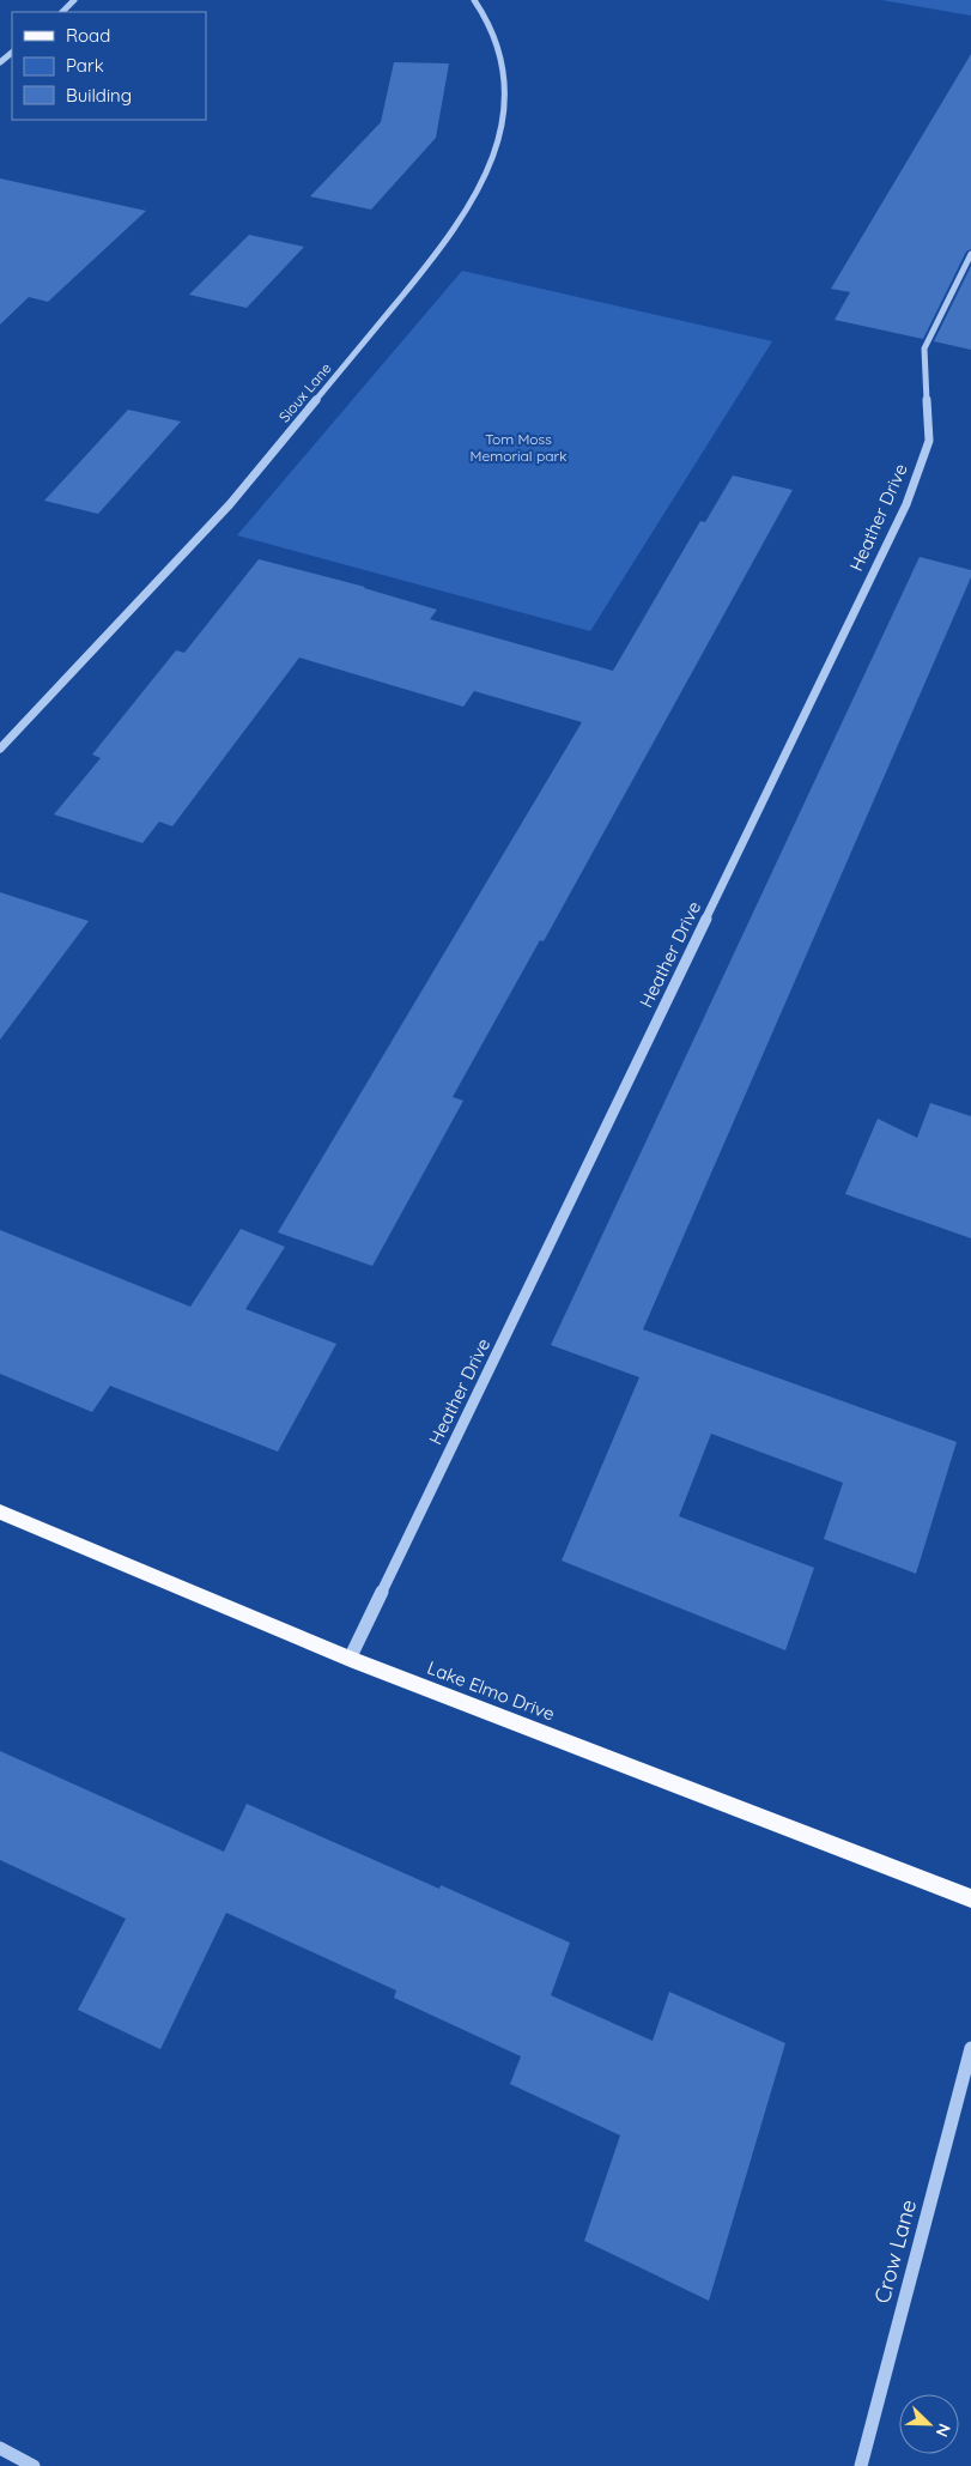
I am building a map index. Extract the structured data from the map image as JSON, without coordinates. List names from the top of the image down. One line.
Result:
{"streets":{"main road":["Lake Elmo Drive"],"street":["Sioux Lane","Heather Drive","Crow Lane"]},"crossings":[["Heather Drive","Lake Elmo Drive"]],"parks":["Tom Moss Memorial park"],"legend":["Road","Park","Building"],"north":"bottom right"}
